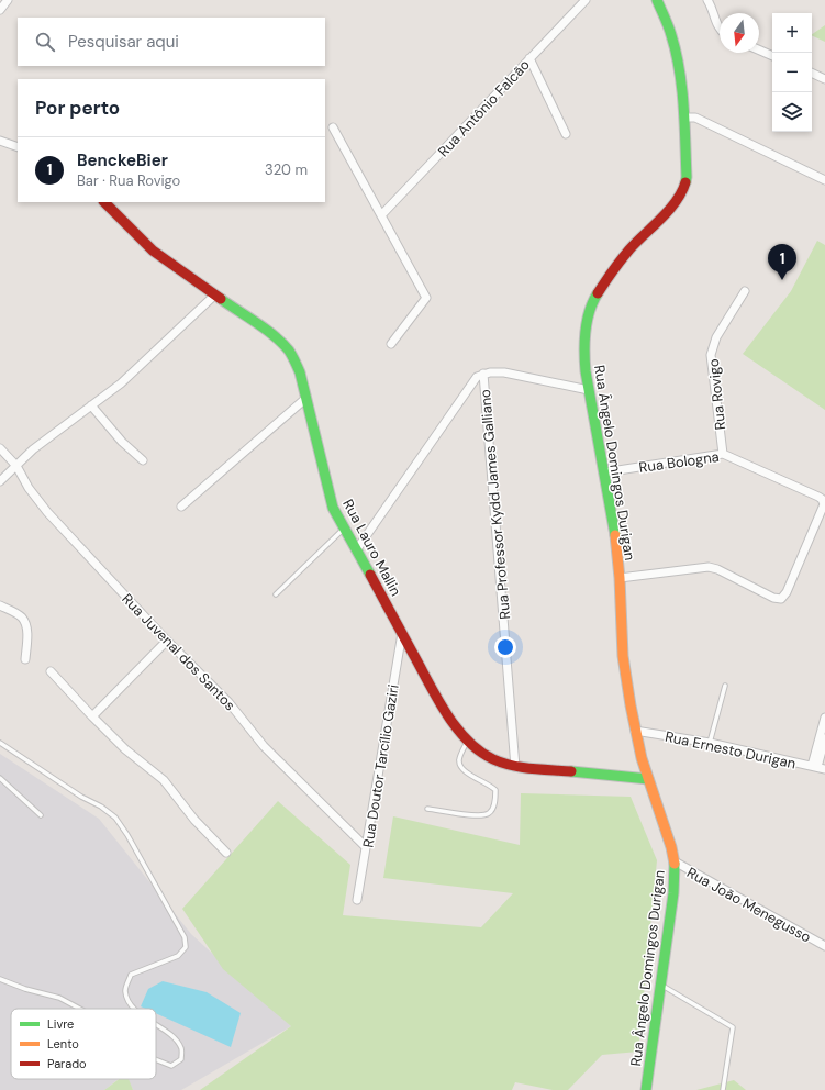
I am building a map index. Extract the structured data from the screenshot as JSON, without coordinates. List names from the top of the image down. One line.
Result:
{"streets":{"street":["Rua Antônio Falcão","Rua Rovigo","Rua Bologna","Rua Ângelo Domingos Durigan","Rua Professor Kydd James Galliano","Rua Lauro Mallin","Rua Juvenal dos Santos","Rua Ernesto Durigan","Rua Doutor Tarcílio Gaziri","Rua João Menegusso"]},"crossings":[["Rua Rovigo","Rua Bologna"],["Rua Bologna","Rua Ângelo Domingos Durigan"],["Rua Ângelo Domingos Durigan","Rua Lauro Mallin"],["Rua Ângelo Domingos Durigan","Rua Ernesto Durigan"],["Rua Ângelo Domingos Durigan","Rua João Menegusso"],["Rua Professor Kydd James Galliano","Rua Lauro Mallin"],["Rua Lauro Mallin","Rua Doutor Tarcílio Gaziri"],["Rua Juvenal dos Santos","Rua Doutor Tarcílio Gaziri"]],"legend":["Livre","Lento","Parado"],"north":"bottom","page":{"map_buttons":["+","−"],"search":"Pesquisar aqui","heading":"Por perto","list":[{"mark":"1","name":"BenckeBier","note":"Bar · Rua Rovigo","value":"320 m"}],"pins":"1"}}
